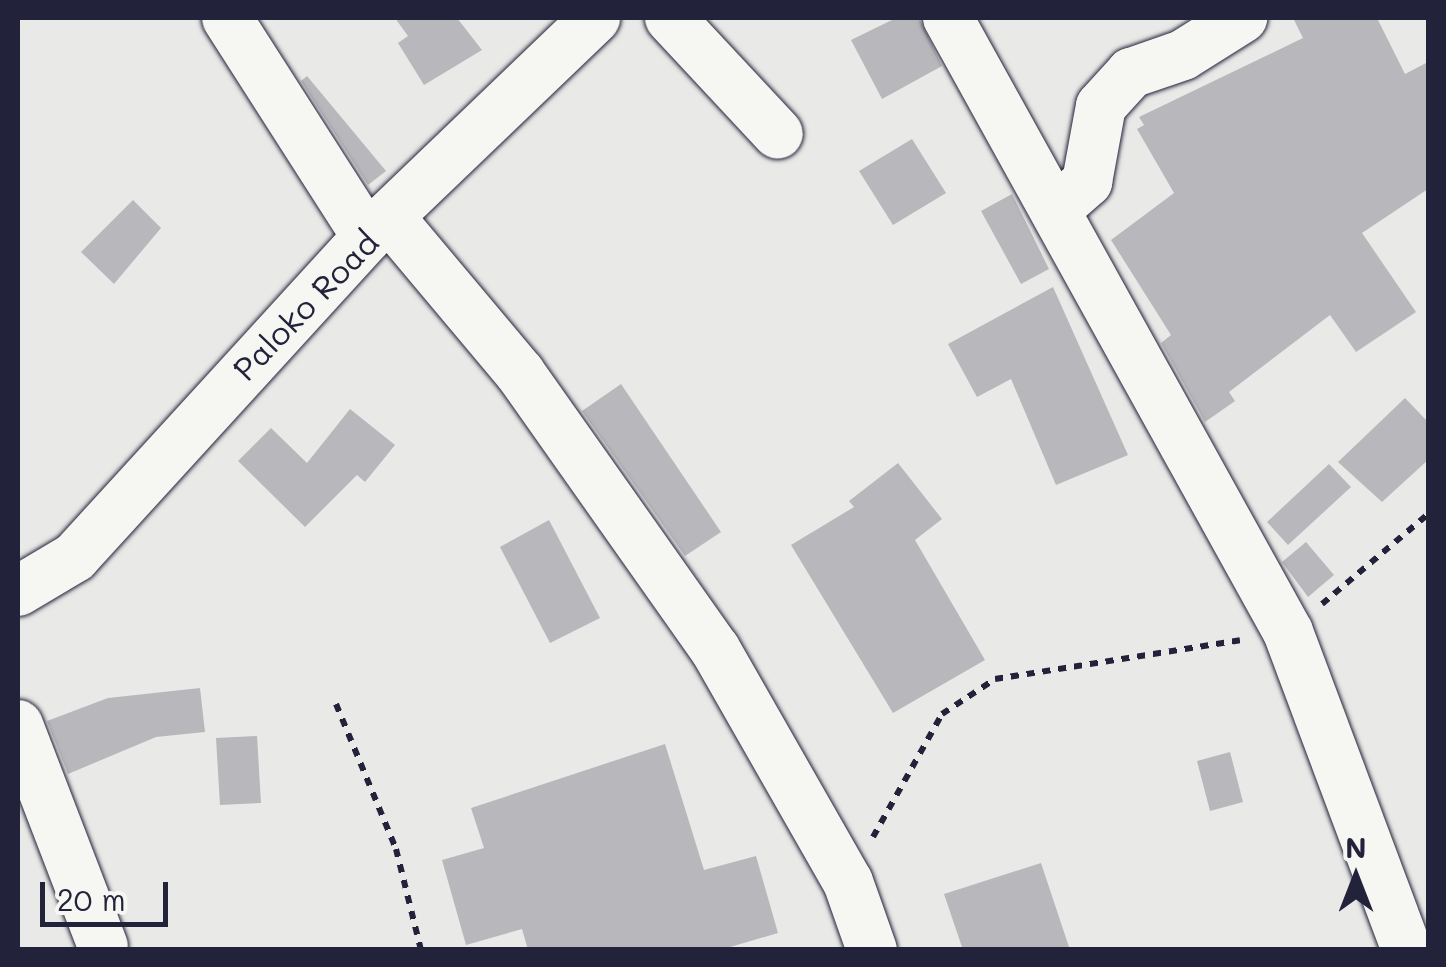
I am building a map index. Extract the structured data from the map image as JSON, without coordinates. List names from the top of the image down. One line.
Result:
{"streets":{"street":["Paloko Road"]},"scale_bar":"20 m","north":"top"}
